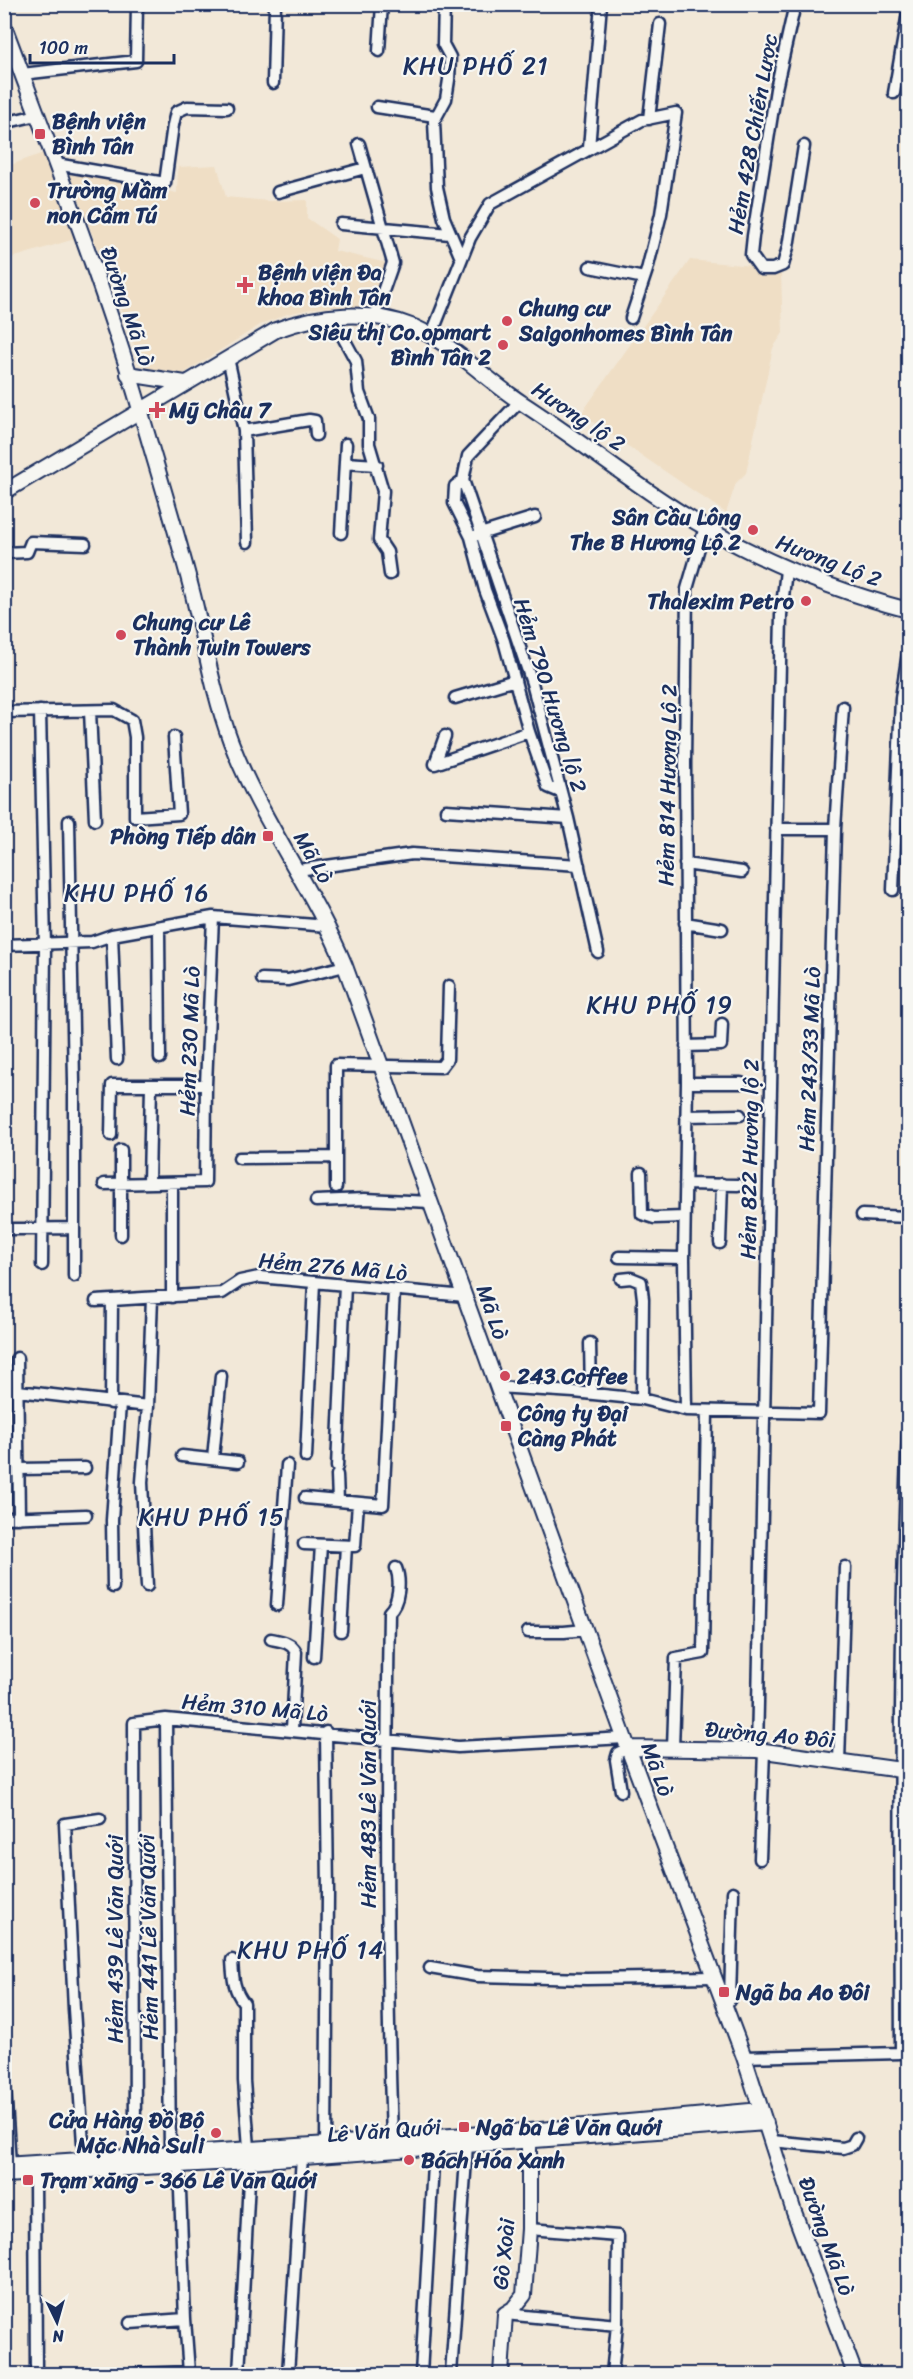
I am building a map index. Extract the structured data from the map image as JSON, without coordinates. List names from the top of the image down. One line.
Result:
{"streets":{"main road":["Đường Mã Lò","Hương lộ 2","Hương Lộ 2","Mã Lò","Đường Ao Đôi","Lê Văn Quới","Gò Xoài"],"street":["Hẻm 428 Chiến Lược","Hẻm 790 Hương lộ 2","Hẻm 814 Hương Lộ 2","Hẻm 230 Mã Lò","Hẻm 243/33 Mã Lò","Hẻm 822 Hương lộ 2","Hẻm 276 Mã Lò","Hẻm 310 Mã Lò","Hẻm 483 Lê Văn Quới","Hẻm 441 Lê Văn Quới","Hẻm 439 Lê Văn Quới"]},"crossings":[["Đường Mã Lò","Mã Lò"],["Đường Mã Lò","Lê Văn Quới"],["Hương lộ 2","Hương Lộ 2"],["Hương lộ 2","Hẻm 814 Hương Lộ 2"],["Hương Lộ 2","Hẻm 814 Hương Lộ 2"],["Hương Lộ 2","Hẻm 822 Hương lộ 2"],["Mã Lò","Hẻm 276 Mã Lò"],["Mã Lò","Hẻm 310 Mã Lò"],["Mã Lò","Đường Ao Đôi"],["Mã Lò","Lê Văn Quới"],["Hẻm 243/33 Mã Lò","Hẻm 822 Hương lộ 2"],["Hẻm 822 Hương lộ 2","Đường Ao Đôi"],["Hẻm 310 Mã Lò","Đường Ao Đôi"],["Hẻm 310 Mã Lò","Hẻm 483 Lê Văn Quới"],["Hẻm 310 Mã Lò","Hẻm 441 Lê Văn Quới"],["Hẻm 310 Mã Lò","Hẻm 439 Lê Văn Quới"],["Hẻm 483 Lê Văn Quới","Lê Văn Quới"],["Hẻm 441 Lê Văn Quới","Lê Văn Quới"],["Hẻm 439 Lê Văn Quới","Lê Văn Quới"],["Lê Văn Quới","Gò Xoài"]],"districts":["KHU PHỐ 21","KHU PHỐ 16","KHU PHỐ 19","KHU PHỐ 15","KHU PHỐ 14"],"places":{"transit":["Bệnh viện Bình Tân","Phòng Tiếp dân","Công ty Đại Càng Phát","Ngã ba Ao Đôi","Ngã ba Lê Văn Quới","Trạm xăng - 366 Lê Văn Quới"],"other":["Trường Mầm non Cẩm Tú","Chung cư Saigonhomes Bình Tân","Siêu thị Co.opmart Bình Tân 2","Sân Cầu Lông The B Hương Lộ 2","Thalexim Petro","Chung cư Lê Thành Twin Towers","243 Coffee","Cửa Hàng Đồ Bộ Mặc Nhà Suli","Bách Hóa Xanh"],"health":["Bệnh viện Đa khoa Bình Tân","Mỹ Châu 7"]},"scale_bar":"100 m","north":"bottom"}
